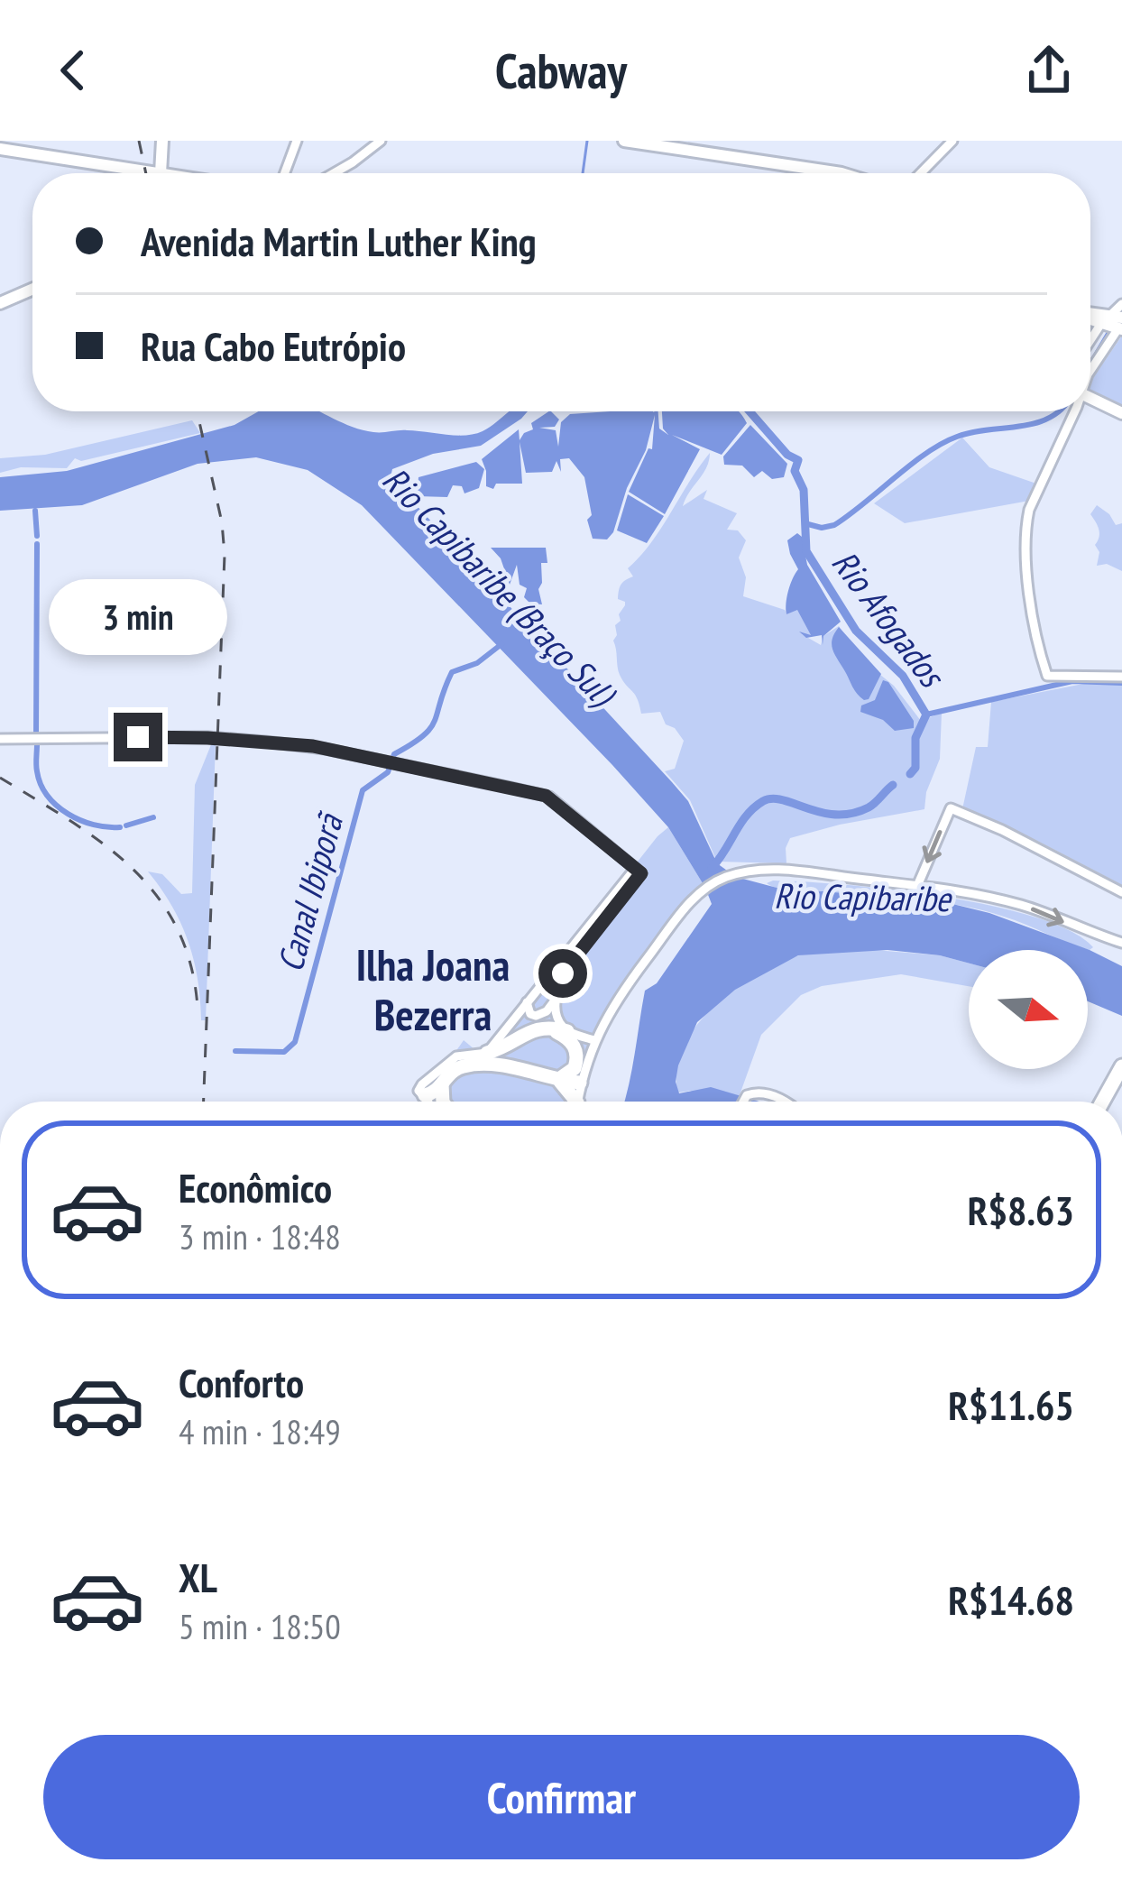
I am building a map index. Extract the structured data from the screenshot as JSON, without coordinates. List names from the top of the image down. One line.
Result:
{"districts":["Ilha Joana Bezerra"],"water":["Rio Capibaribe (Braço Sul)","Rio Afogados","Canal Ibiporã","Rio Capibaribe"],"north":"right","page":{"header":"Cabway","banner":["Avenida Martin Luther King","Rua Cabo Eutrópio"],"bubble":"3 min","list":[{"name":"Econômico","note":"3 min · 18:48","value":"R$8.63"},{"name":"Conforto","note":"4 min · 18:49","value":"R$11.65"},{"name":"XL","note":"5 min · 18:50","value":"R$14.68"}],"buttons":"Confirmar"}}
